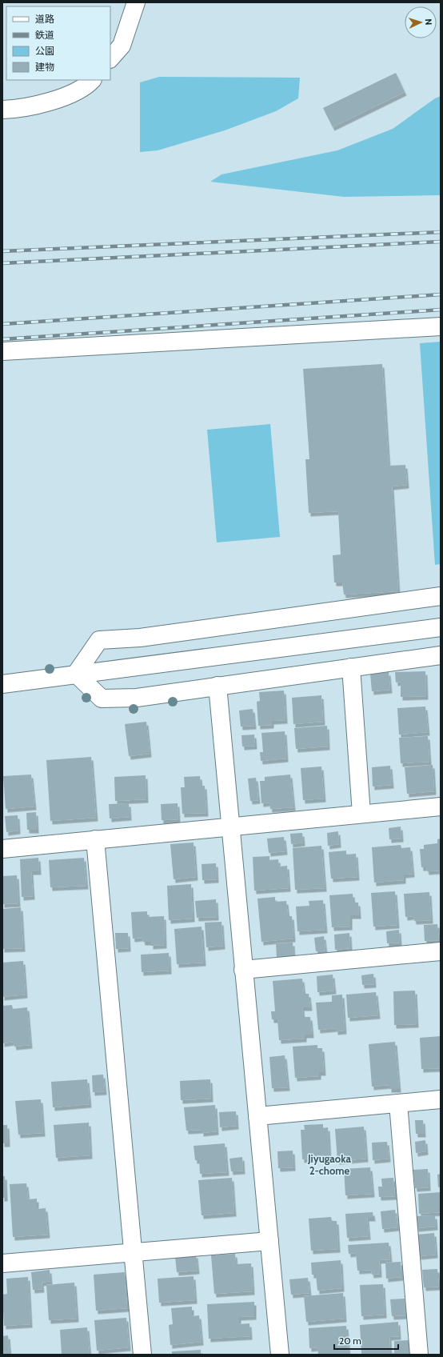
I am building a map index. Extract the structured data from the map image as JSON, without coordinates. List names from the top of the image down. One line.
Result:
{"districts":["Jiyugaoka 2-chome"],"legend":["道路","鉄道","公園","建物"],"scale_bar":"20 m","north":"right"}
